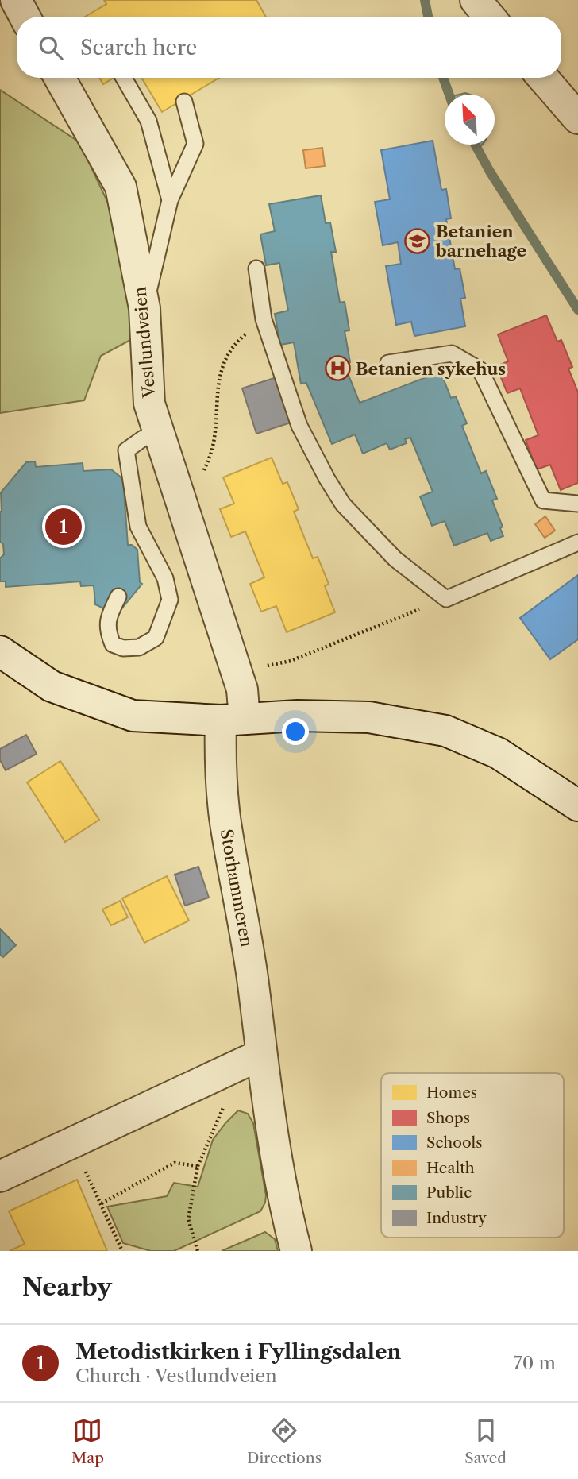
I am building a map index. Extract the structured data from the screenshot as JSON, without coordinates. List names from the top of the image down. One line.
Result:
{"streets":{"street":["Vestlundveien","Storhammeren"]},"crossings":[["Vestlundveien","Storhammeren"]],"places":{"school or university":["Betanien barnehage"],"hospital":["Betanien sykehus"]},"legend":["Homes","Shops","Schools","Health","Public","Industry"],"north":"top left","page":{"search":"Search here","pins":"1","heading":"Nearby","list":[{"mark":"1","name":"Metodistkirken i Fyllingsdalen","note":"Church · Vestlundveien","value":"70 m"}],"nav":["Map","Directions","Saved"]}}
